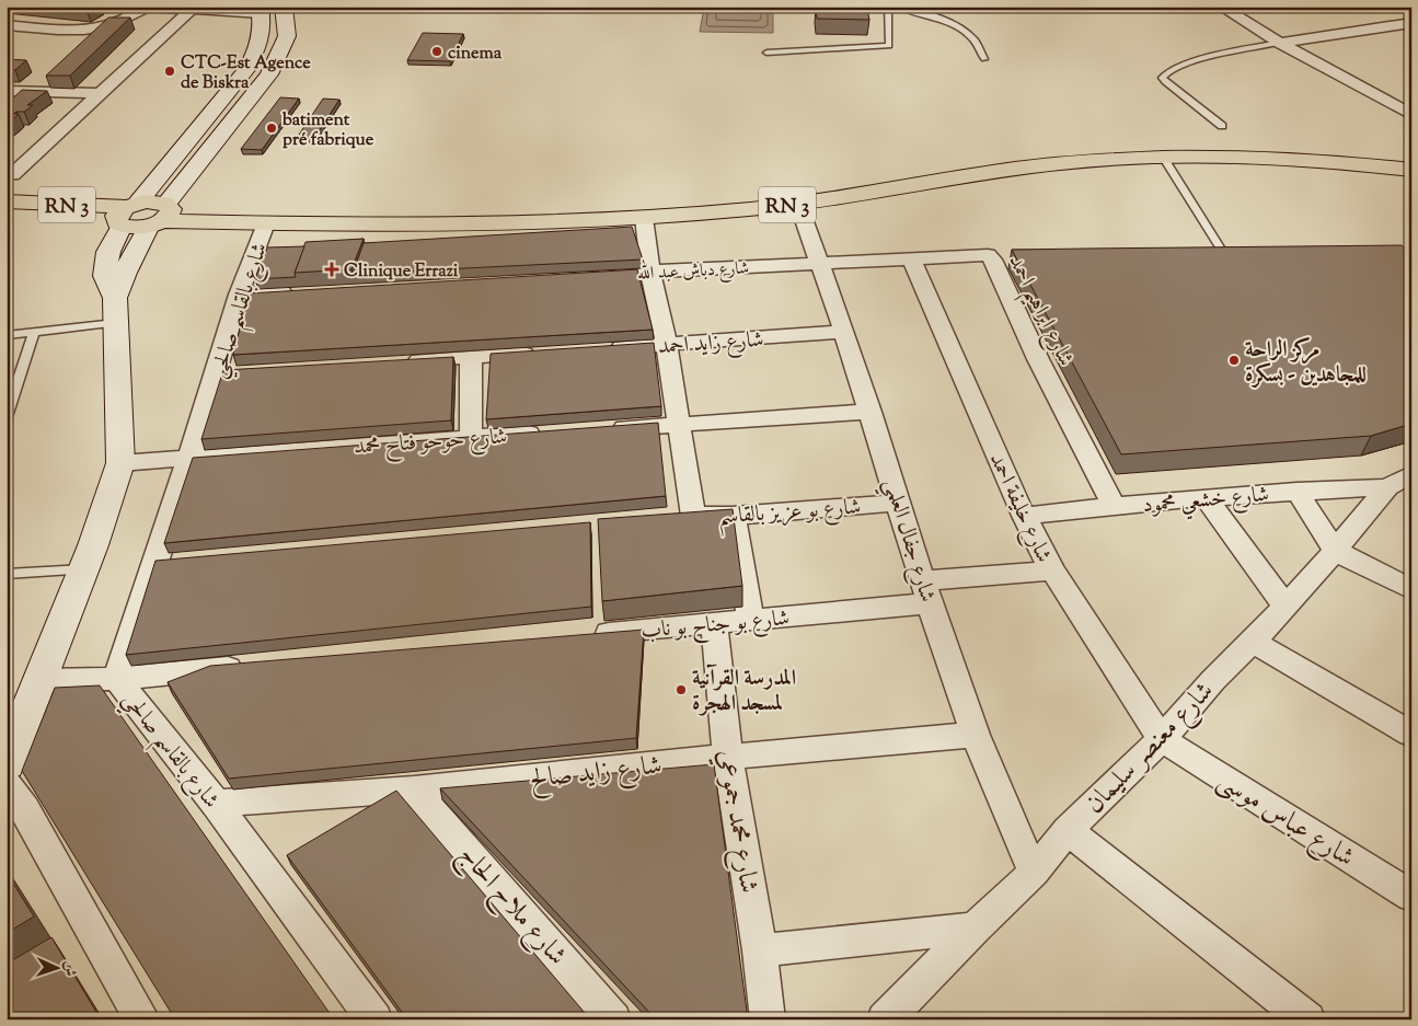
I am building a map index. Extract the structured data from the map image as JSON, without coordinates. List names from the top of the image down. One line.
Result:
{"streets":{"main road":["RN 3"],"street":["شارع دباش عبد الله","شارع بالقاسم صالحي","شارع ابراهيم احمد","شارع زايد احمد","شارع حوحو فتاح محمد","شارع خشعي محمود","شارع خليفة احمد","شارع بو عزيز بالقاسم","شارع جفال العلمي","شارع بو جناح بو ناب","شارع معنصر سليمان","شارع زايد صالح","شارع عباس موسى","شارع محمد جموعي","شارع ملاح الحاج"]},"crossings":[["RN 3","شارع بالقاسم صالحي"],["RN 3","شارع جفال العلمي"],["شارع دباش عبد الله","شارع ابراهيم احمد"],["شارع دباش عبد الله","شارع جفال العلمي"],["شارع بالقاسم صالحي","شارع حوحو فتاح محمد"],["شارع بالقاسم صالحي","شارع زايد صالح"],["شارع ابراهيم احمد","شارع خشعي محمود"],["شارع ابراهيم احمد","شارع خليفة احمد"],["شارع ابراهيم احمد","شارع جفال العلمي"],["شارع زايد احمد","شارع جفال العلمي"],["شارع خشعي محمود","شارع خليفة احمد"],["شارع خشعي محمود","شارع معنصر سليمان"],["شارع خليفة احمد","شارع بو جناح بو ناب"],["شارع خليفة احمد","شارع معنصر سليمان"],["شارع خليفة احمد","شارع عباس موسى"],["شارع بو عزيز بالقاسم","شارع جفال العلمي"],["شارع جفال العلمي","شارع بو جناح بو ناب"],["شارع جفال العلمي","شارع معنصر سليمان"],["شارع جفال العلمي","شارع زايد صالح"],["شارع بو جناح بو ناب","شارع محمد جموعي"],["شارع معنصر سليمان","شارع عباس موسى"],["شارع زايد صالح","شارع محمد جموعي"],["شارع زايد صالح","شارع ملاح الحاج"]],"places":{"other":["cinema","CTC-Est Agence de Biskra","batiment pré fabrique","مركز الراحة للمجاهدين - بسكرة","المدرسة القرآنية لمسجد الهجرة"],"health":["Clinique Errazi"]},"north":"right"}
